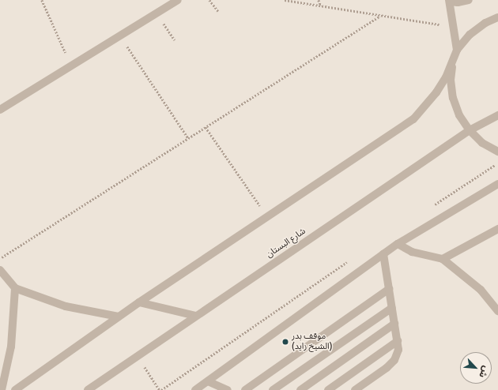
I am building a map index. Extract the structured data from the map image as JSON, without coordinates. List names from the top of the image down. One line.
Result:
{"streets":{"street":["شارع البستان"]},"places":["موقف بدر (الشيخ زايد)"],"north":"bottom right"}
